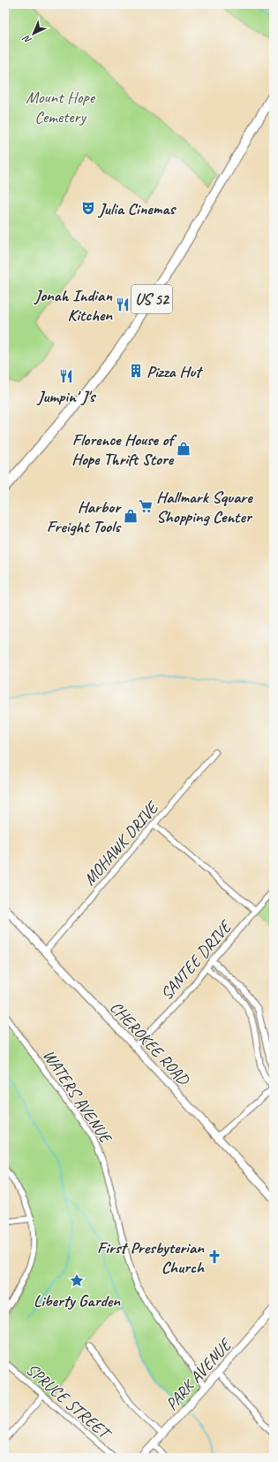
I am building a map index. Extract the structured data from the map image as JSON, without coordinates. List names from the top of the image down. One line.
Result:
{"streets":{"main road":["US 52"],"street":["MOHAWK DRIVE","SANTEE DRIVE","CHEROKEE ROAD","WATERS AVENUE","PARK AVENUE","SPRUCE STREET"]},"crossings":[["MOHAWK DRIVE","CHEROKEE ROAD"],["SANTEE DRIVE","CHEROKEE ROAD"],["WATERS AVENUE","PARK AVENUE"]],"parks":["Mount Hope Cemetery"],"places":{"theatre":["Julia Cinemas"],"restaurant":["Jonah Indian Kitchen","Jumpin' J's"],"building":["Pizza Hut"],"shop":["Florence House of Hope Thrift Store","Harbor Freight Tools"],"supermarket":["Hallmark Square Shopping Center"],"church":["First Presbyterian Church"],"place":["Liberty Garden"]},"north":"bottom left"}
